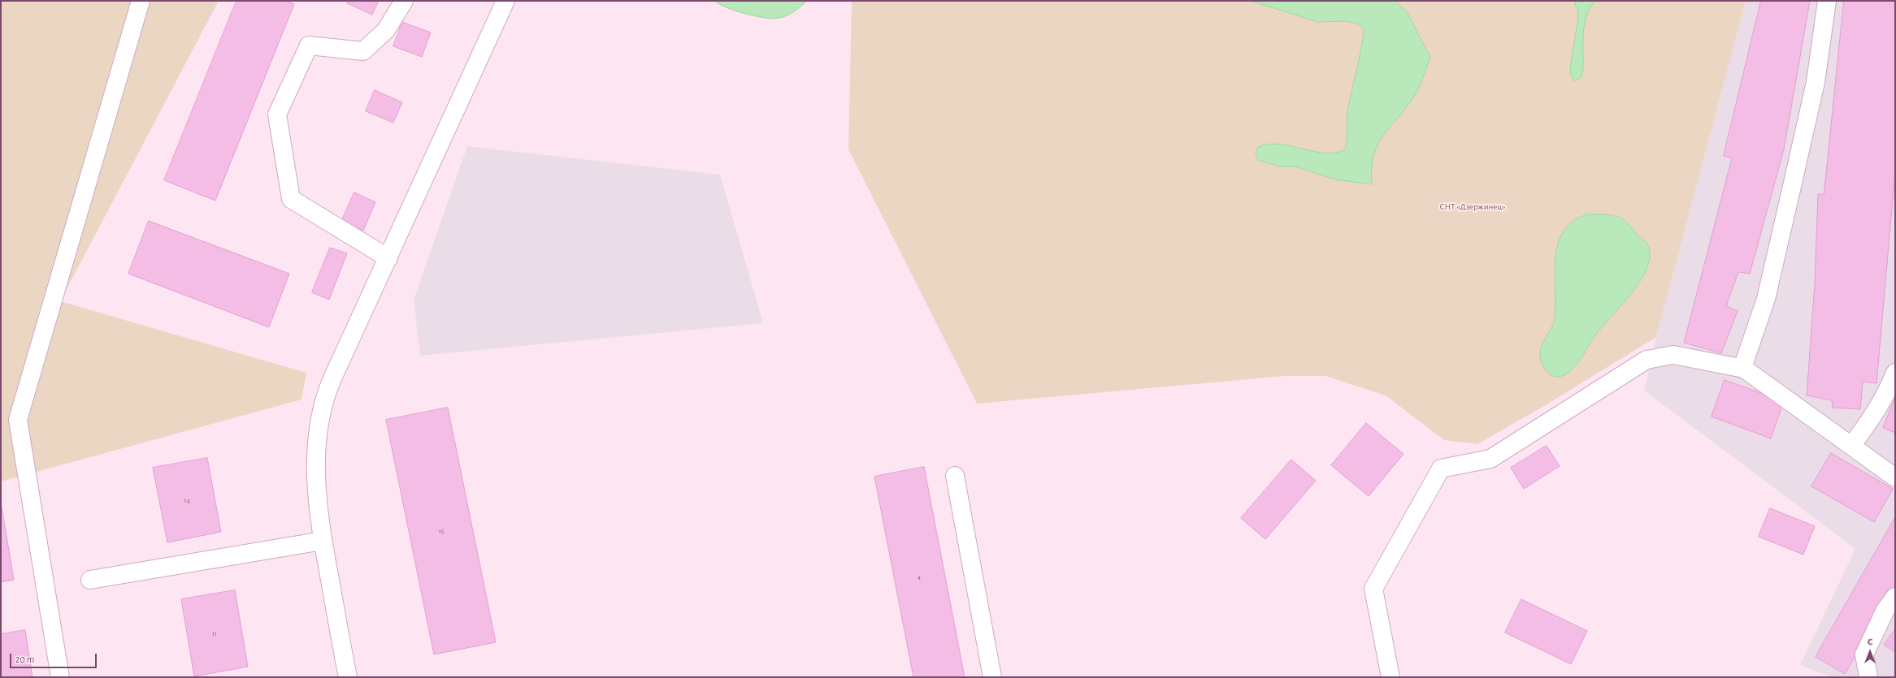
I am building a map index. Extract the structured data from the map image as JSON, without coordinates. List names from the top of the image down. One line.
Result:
{"parks":["СНТ «Дзержинец»"],"house_numbers":["14","15","4","11"],"scale_bar":"20 m","north":"top"}
